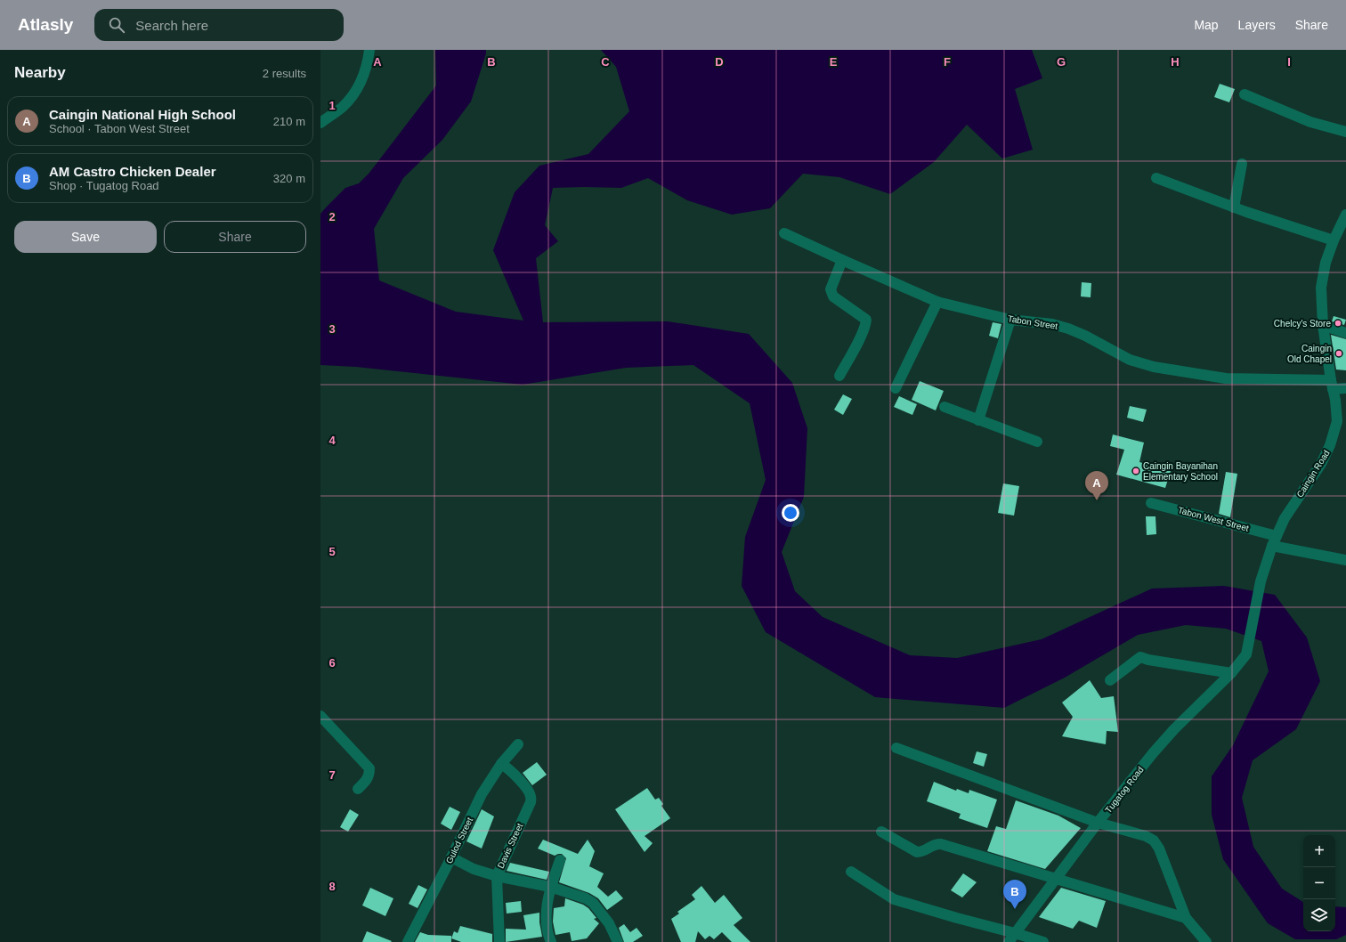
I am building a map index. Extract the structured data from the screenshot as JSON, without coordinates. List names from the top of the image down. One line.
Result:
{"streets":{"street":["Tabon Street","Caingin Road","Tabon West Street","Tugatog Road","Gulod Street","Davis Street"]},"crossings":[["Tabon Street","Caingin Road"],["Caingin Road","Tabon West Street"],["Caingin Road","Tugatog Road"],["Gulod Street","Davis Street"]],"places":["Chelcy's Store","Caingin Old Chapel","Caingin Bayanihan Elementary School"],"page":{"header":"Atlasly","search":"Search here","nav":["Map","Layers","Share"],"heading":["Nearby","2 results"],"list":[{"mark":"A","name":"Caingin National High School","note":"School · Tabon West Street","value":"210 m"},{"mark":"B","name":"AM Castro Chicken Dealer","note":"Shop · Tugatog Road","value":"320 m"}],"buttons":["Save","Share"],"pins":["A","B"],"map_buttons":["+","−"]},"grid":{"columns":["A","B","C","D","E","F","G","H","I"],"rows":["1","2","3","4","5","6","7","8"]}}
